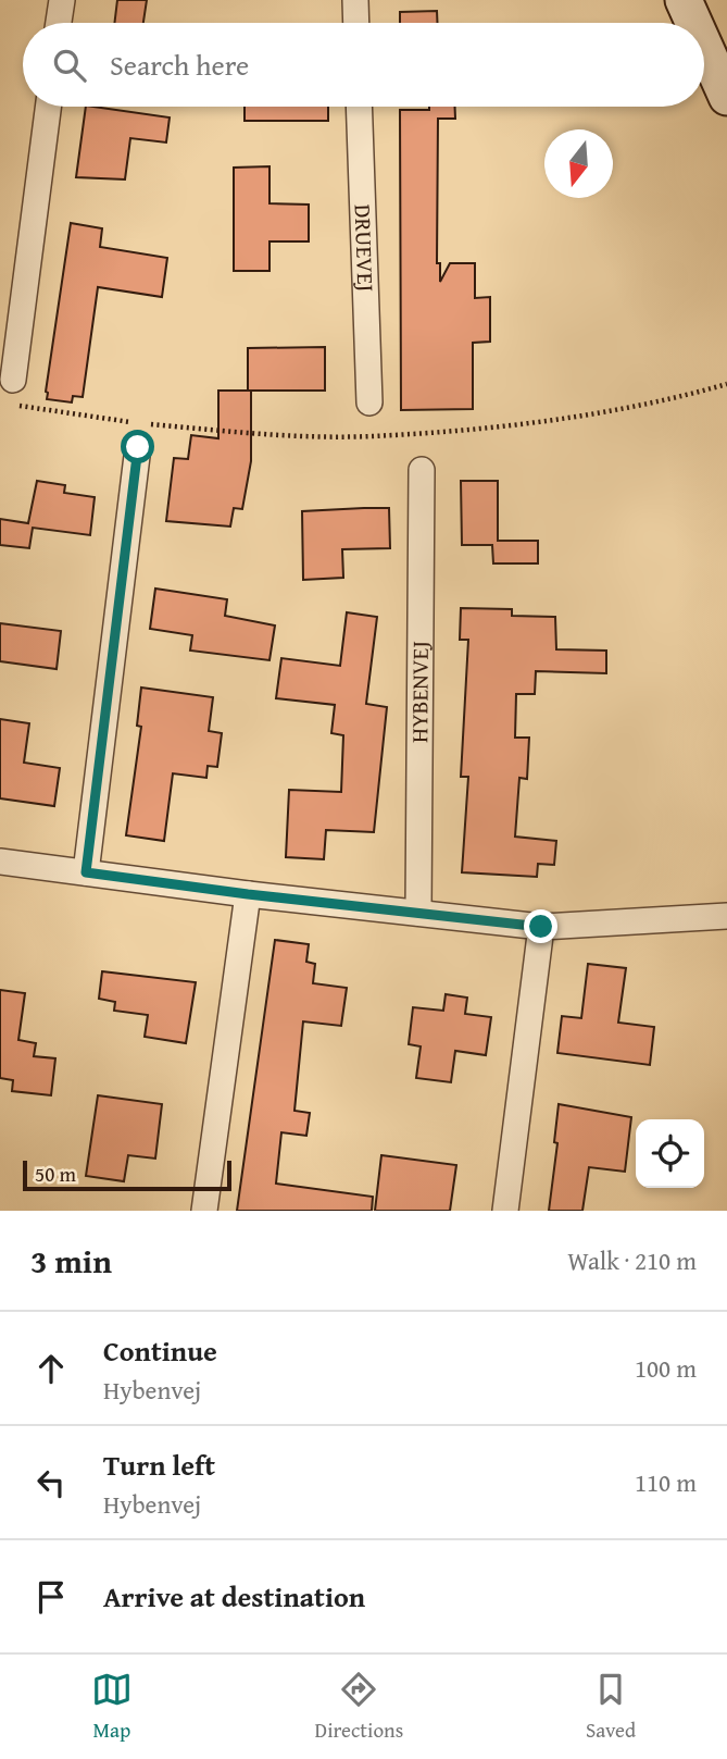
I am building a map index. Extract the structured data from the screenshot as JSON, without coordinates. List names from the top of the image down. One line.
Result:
{"streets":{"street":["DRUEVEJ","HYBENVEJ"]},"scale_bar":"50 m","north":"bottom","page":{"search":"Search here","scale":"50 m","heading":["3 min","Walk · 210 m"],"list":[["Continue","Hybenvej","100 m"],["Turn left","Hybenvej","110 m"],"Arrive at destination"],"nav":["Map","Directions","Saved"]}}
